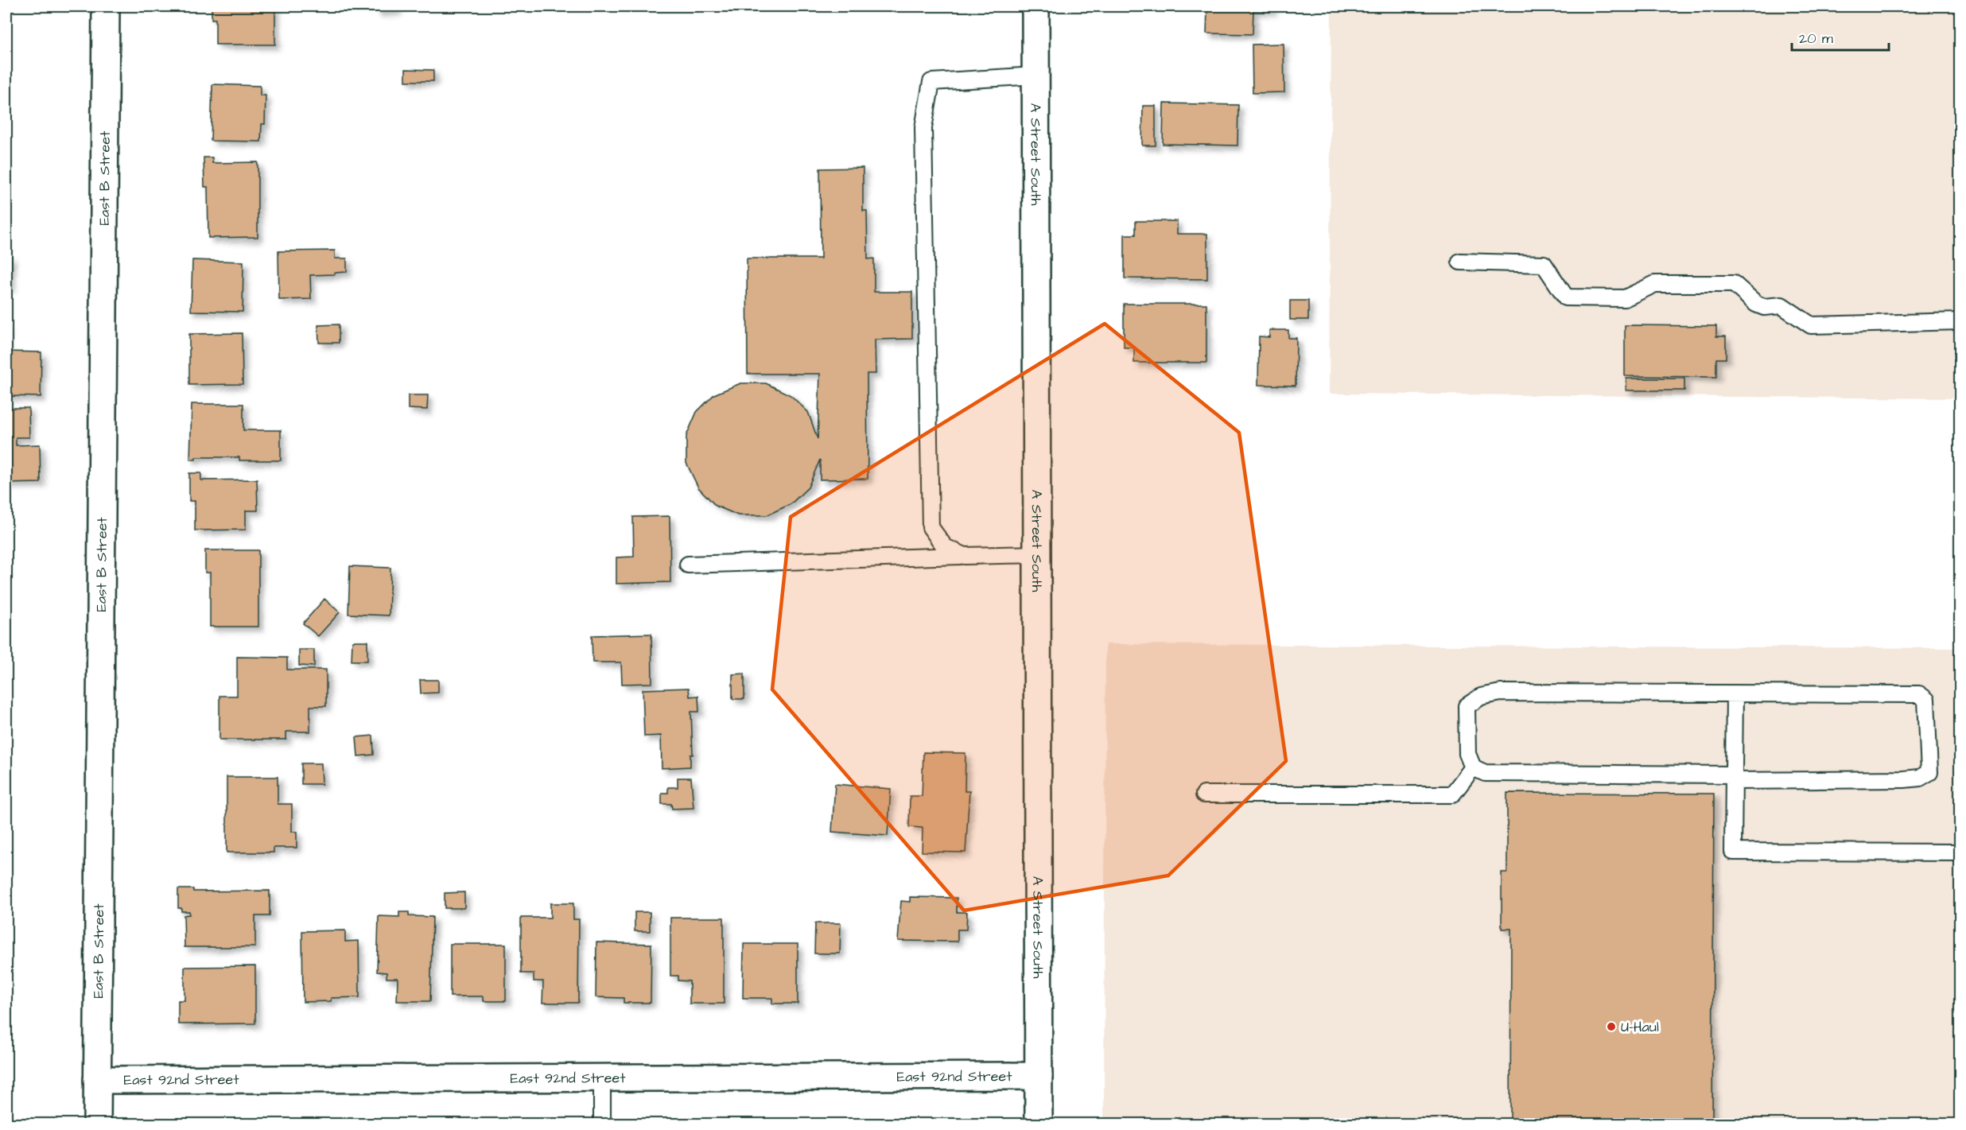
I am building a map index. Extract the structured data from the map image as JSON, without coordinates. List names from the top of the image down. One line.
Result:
{"streets":{"street":["A Street South","East B Street","East 92nd Street"]},"crossings":[["A Street South","East 92nd Street"],["East B Street","East 92nd Street"]],"places":["U-Haul"],"scale_bar":"20 m"}
